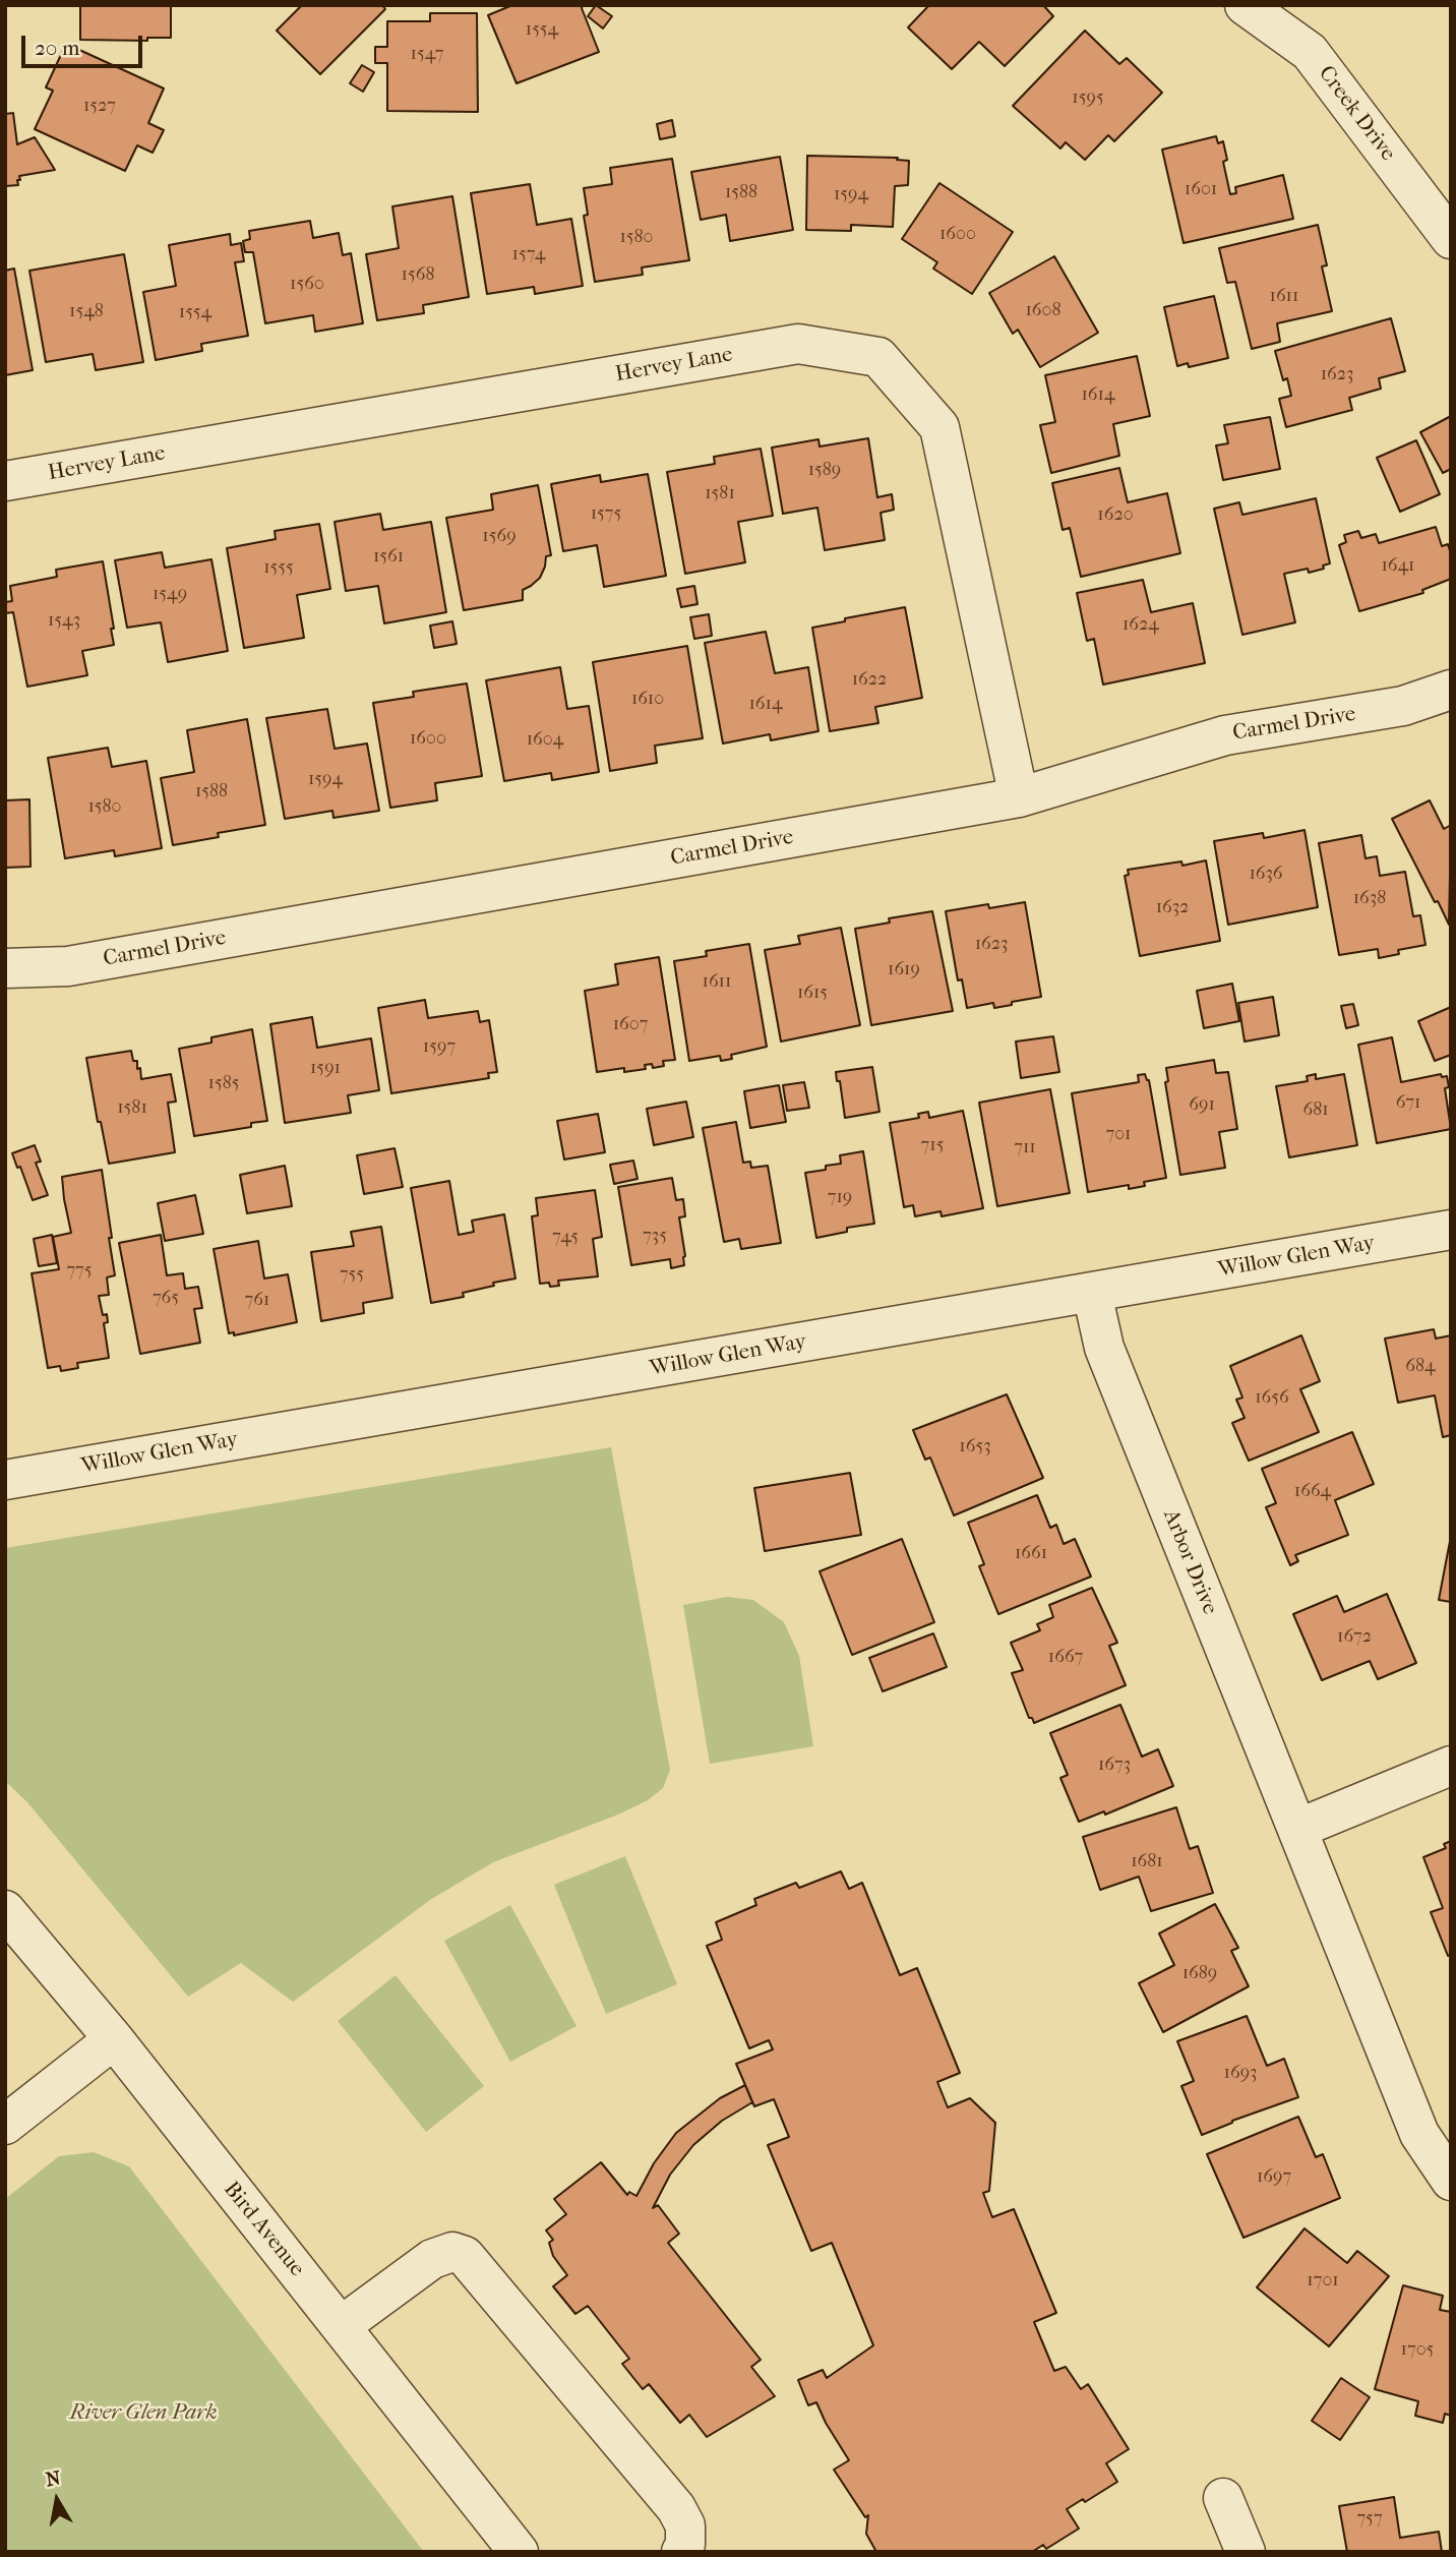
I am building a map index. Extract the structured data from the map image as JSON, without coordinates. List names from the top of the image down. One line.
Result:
{"streets":{"street":["Creek Drive","Hervey Lane","Carmel Drive","Willow Glen Way","Arbor Drive","Bird Avenue"]},"crossings":[["Hervey Lane","Carmel Drive"],["Willow Glen Way","Arbor Drive"]],"parks":["River Glen Park"],"house_numbers":["1554","1547","1595","1527","1601","1588","1594","1600","1580","1574","1568","1560","1611","1608","1548","1554","1623","1614","1589","1581","1575","1620","1569","1561","1641","1555","1549","1543","1624","1622","1610","1614","1600","1604","1594","1588","1580","1636","1638","1632","1623","1619","1611","1615","1607","1597","1591","1585","671","691","1581","681","701","715","711","719","735","745","775","755","765","761","684","1656","1653","1664","1661","1672","1667","1673","1681","1689","1693","1697","1701","1705","757"],"scale_bar":"20 m","north":"top"}
